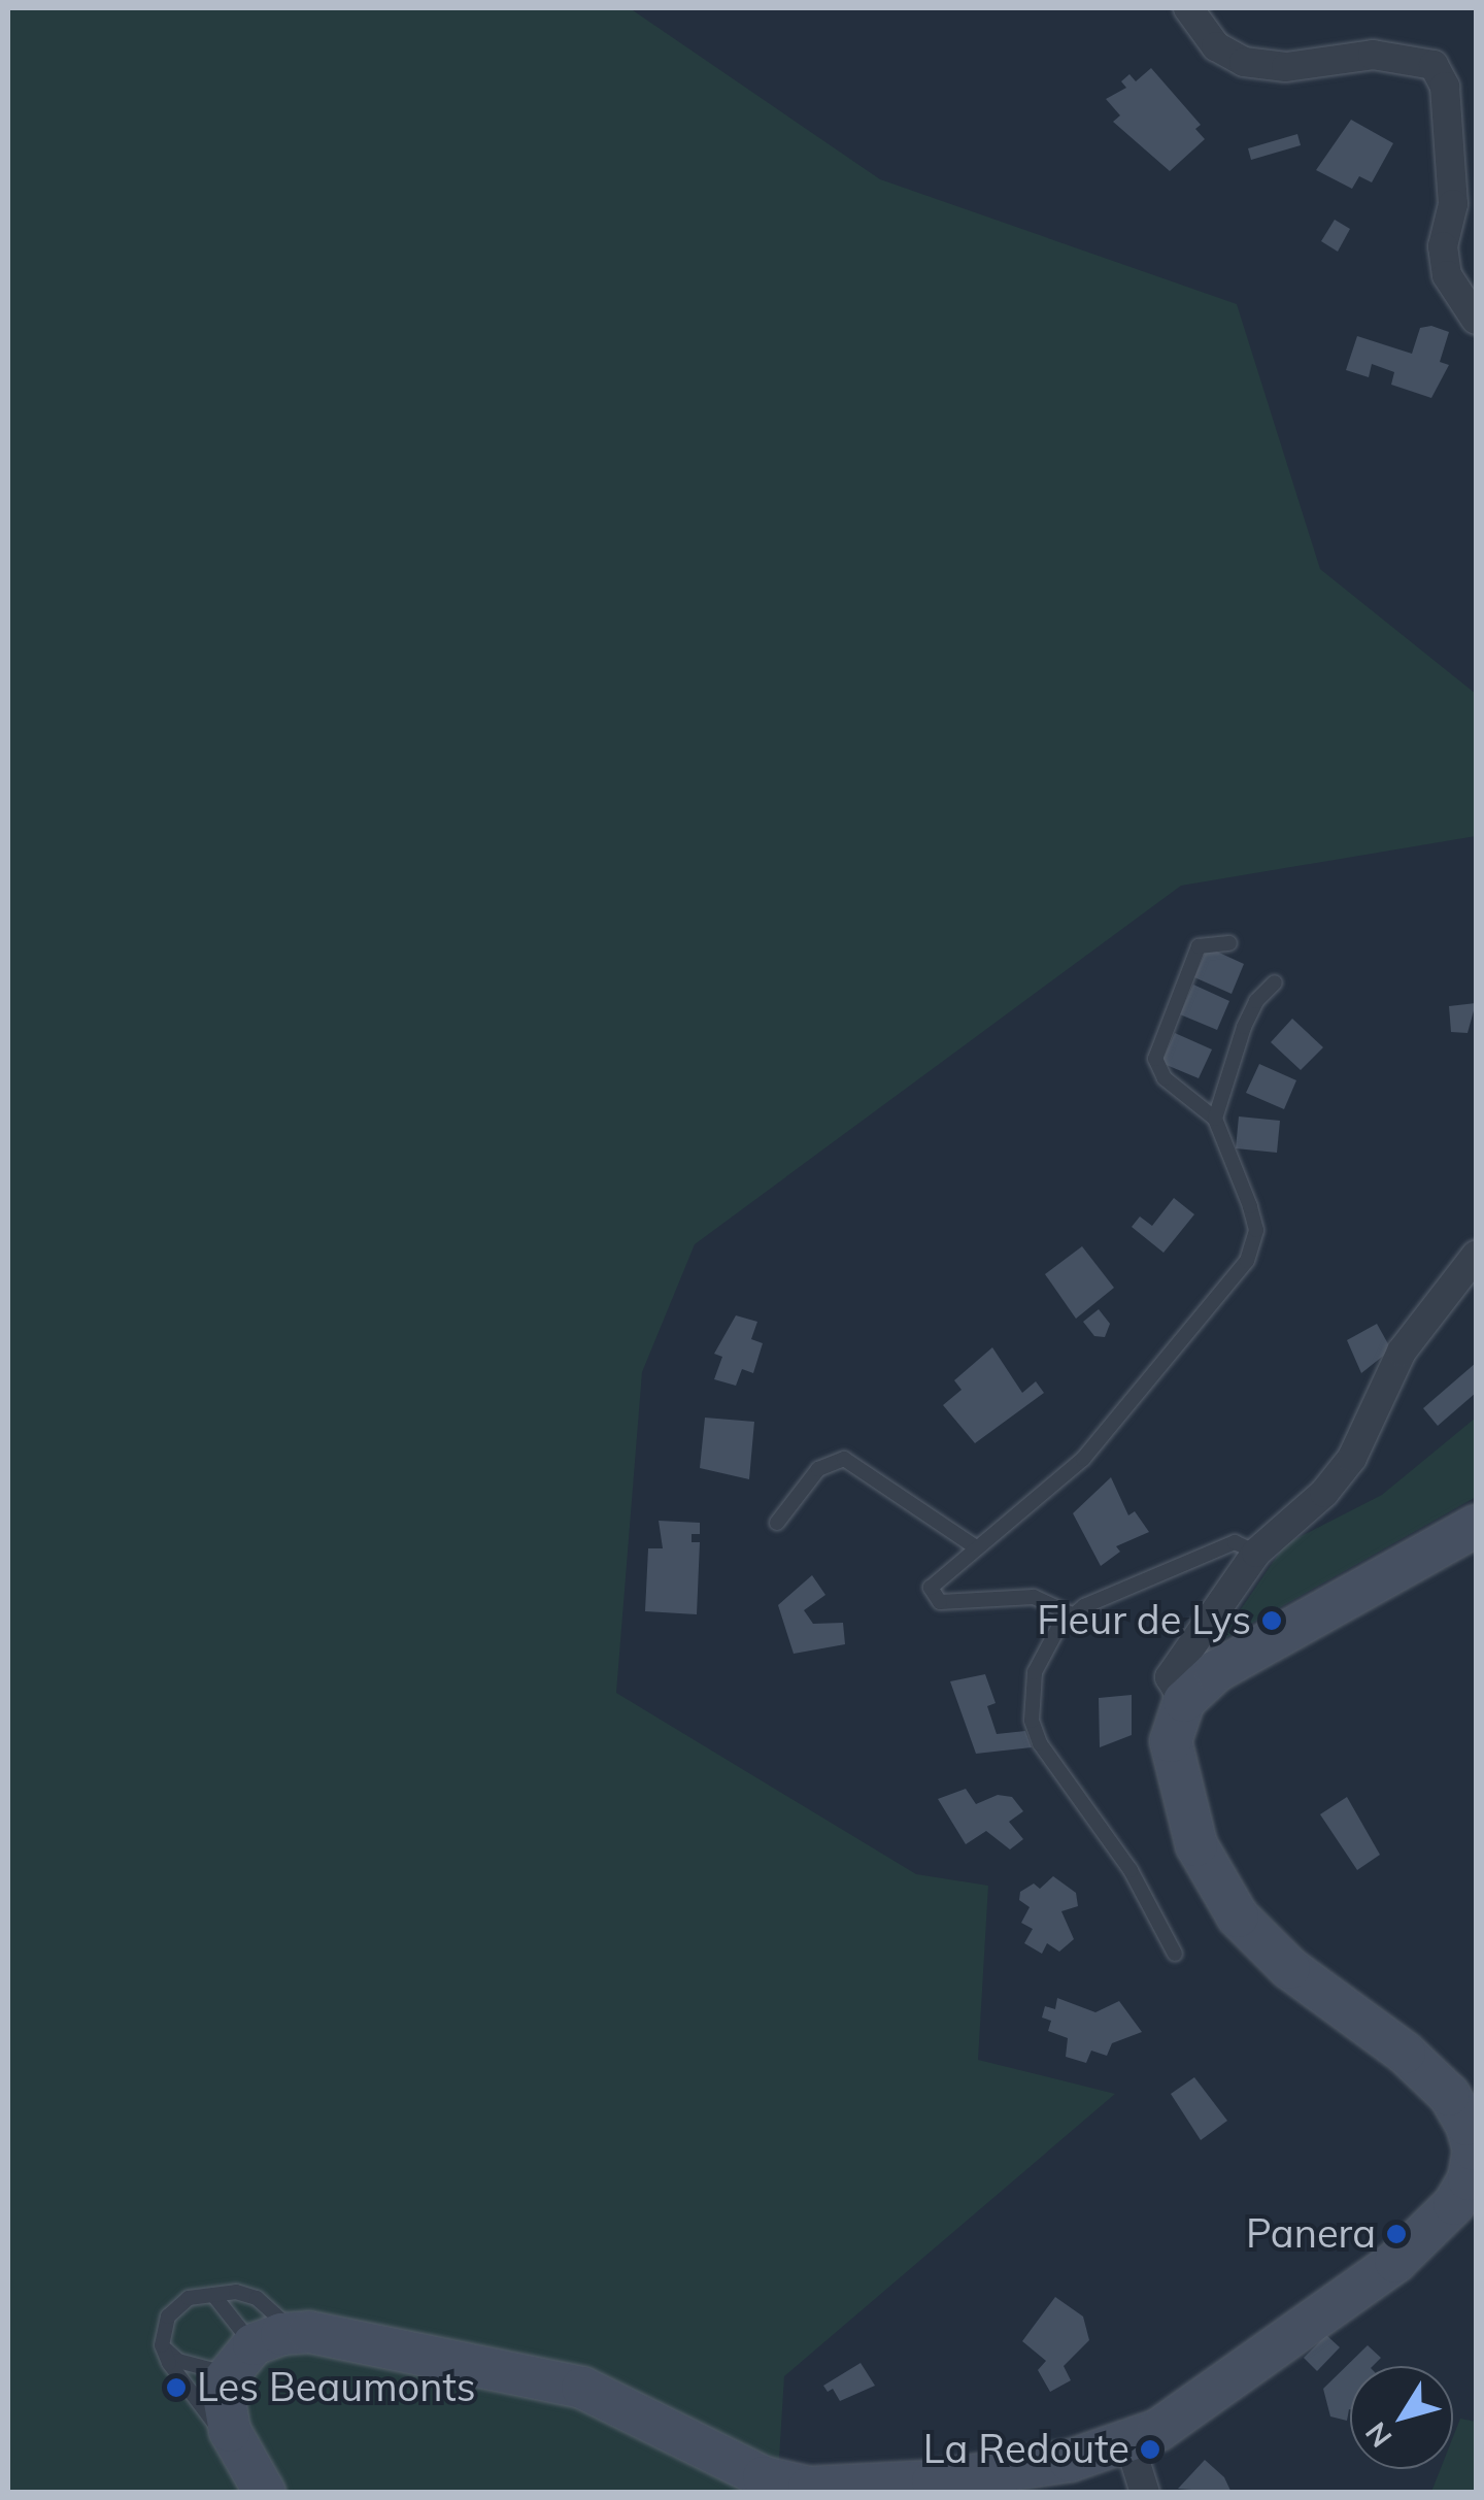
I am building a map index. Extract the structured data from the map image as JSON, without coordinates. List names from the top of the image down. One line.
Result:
{"places":["Fleur de Lys","Panera","Les Beaumonts","La Redoute"],"north":"bottom left"}
